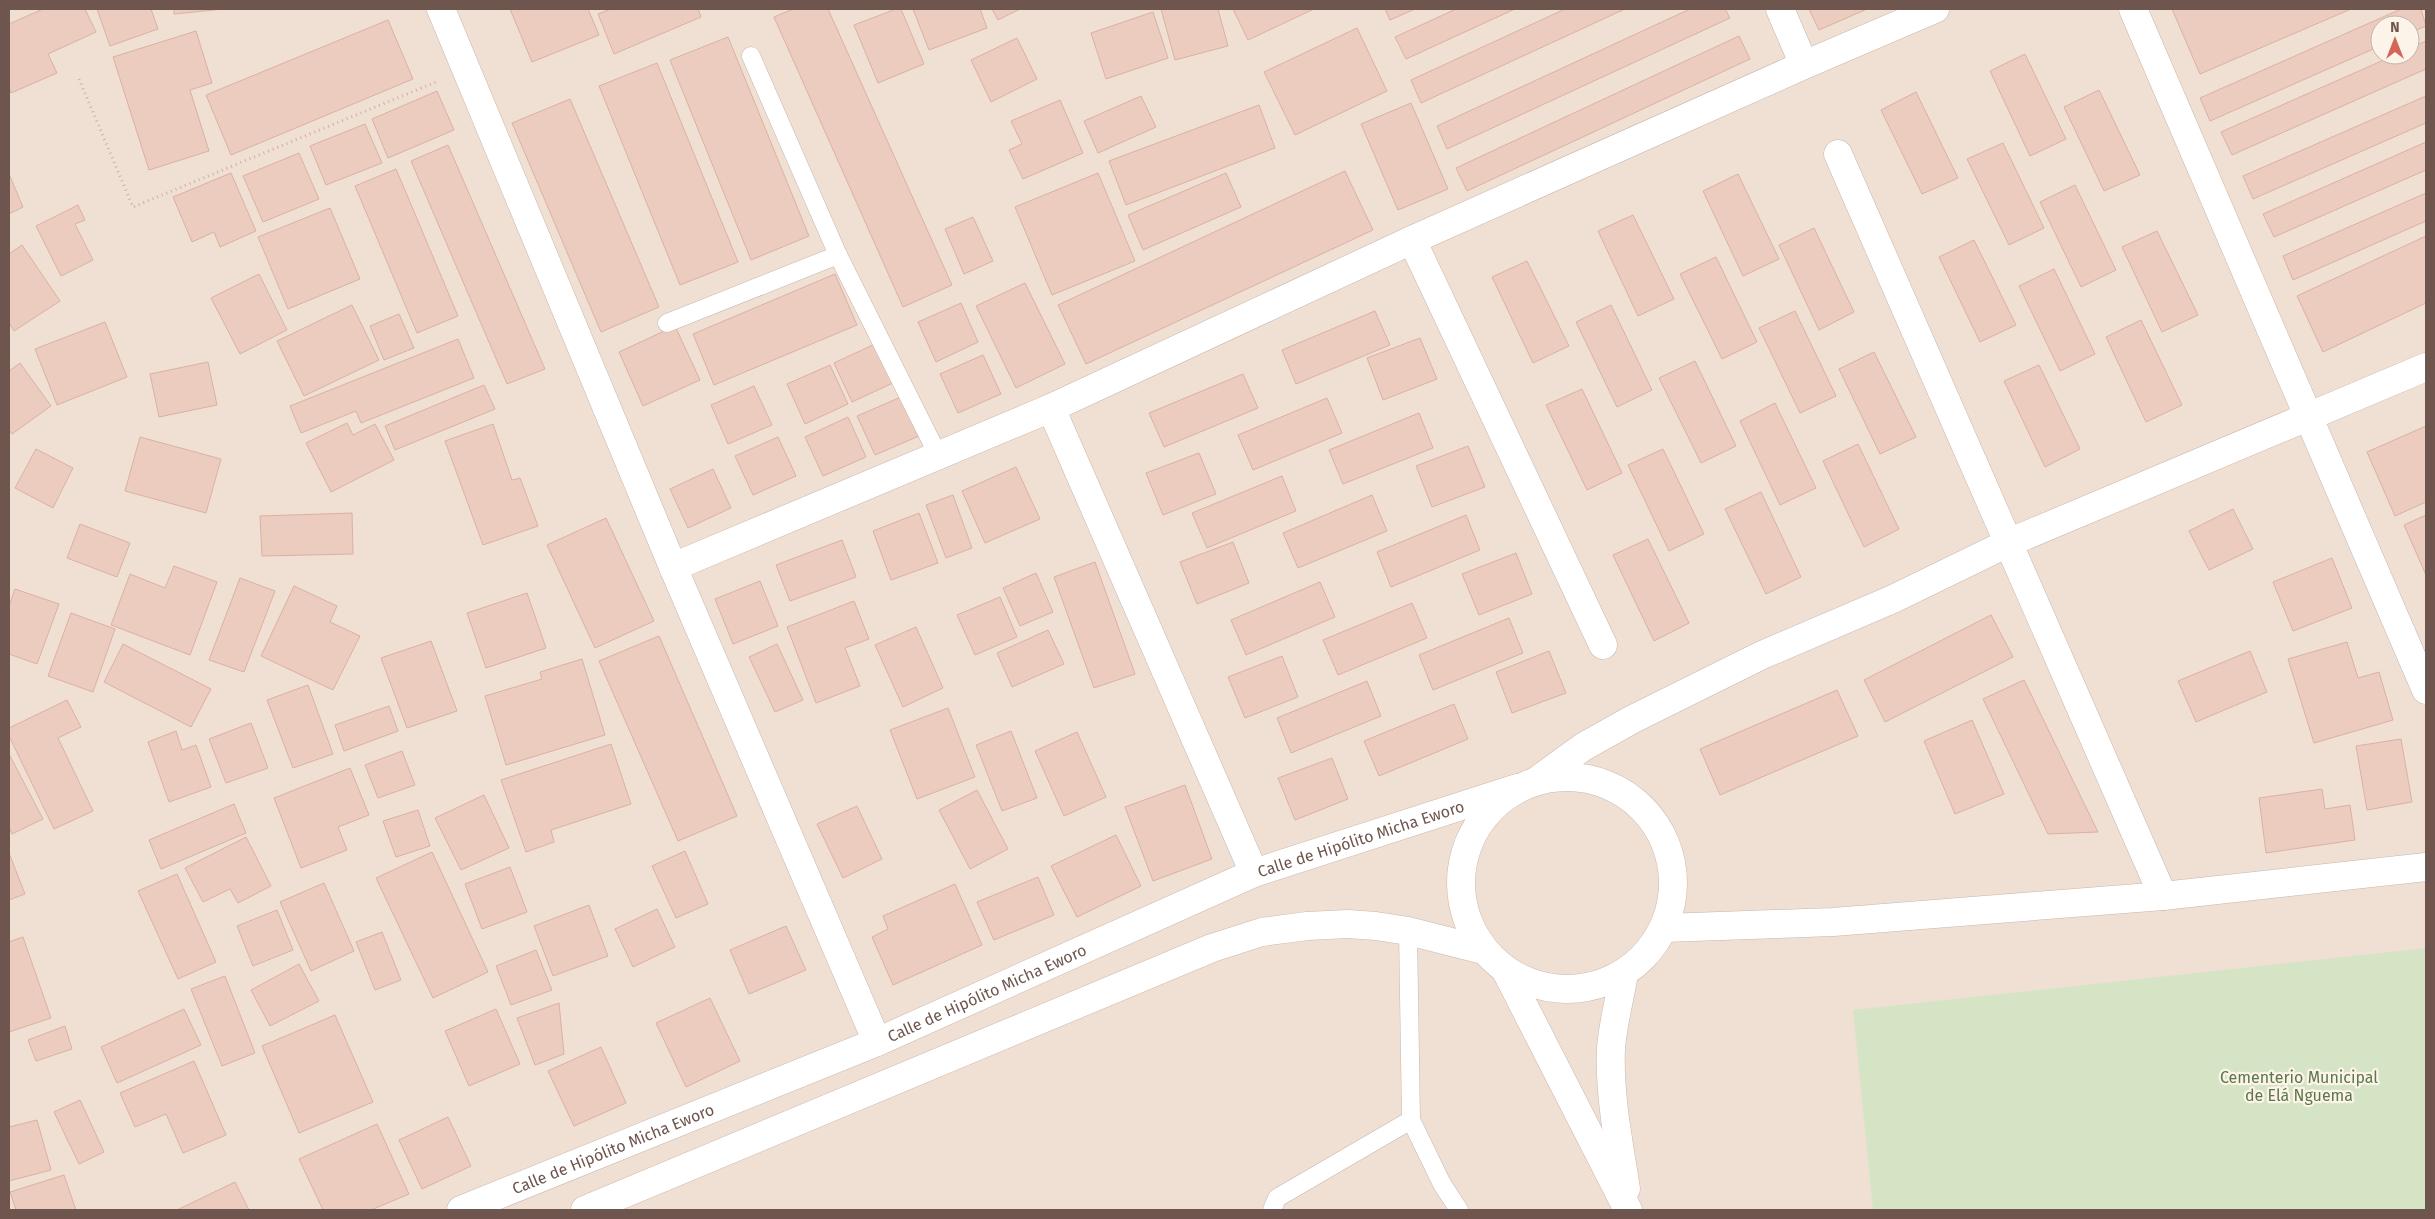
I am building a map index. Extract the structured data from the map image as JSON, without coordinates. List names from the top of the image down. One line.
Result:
{"streets":{"street":["Calle de Hipólito Micha Eworo"]},"parks":["Cementerio Municipal de Elá Nguema"],"north":"top"}
